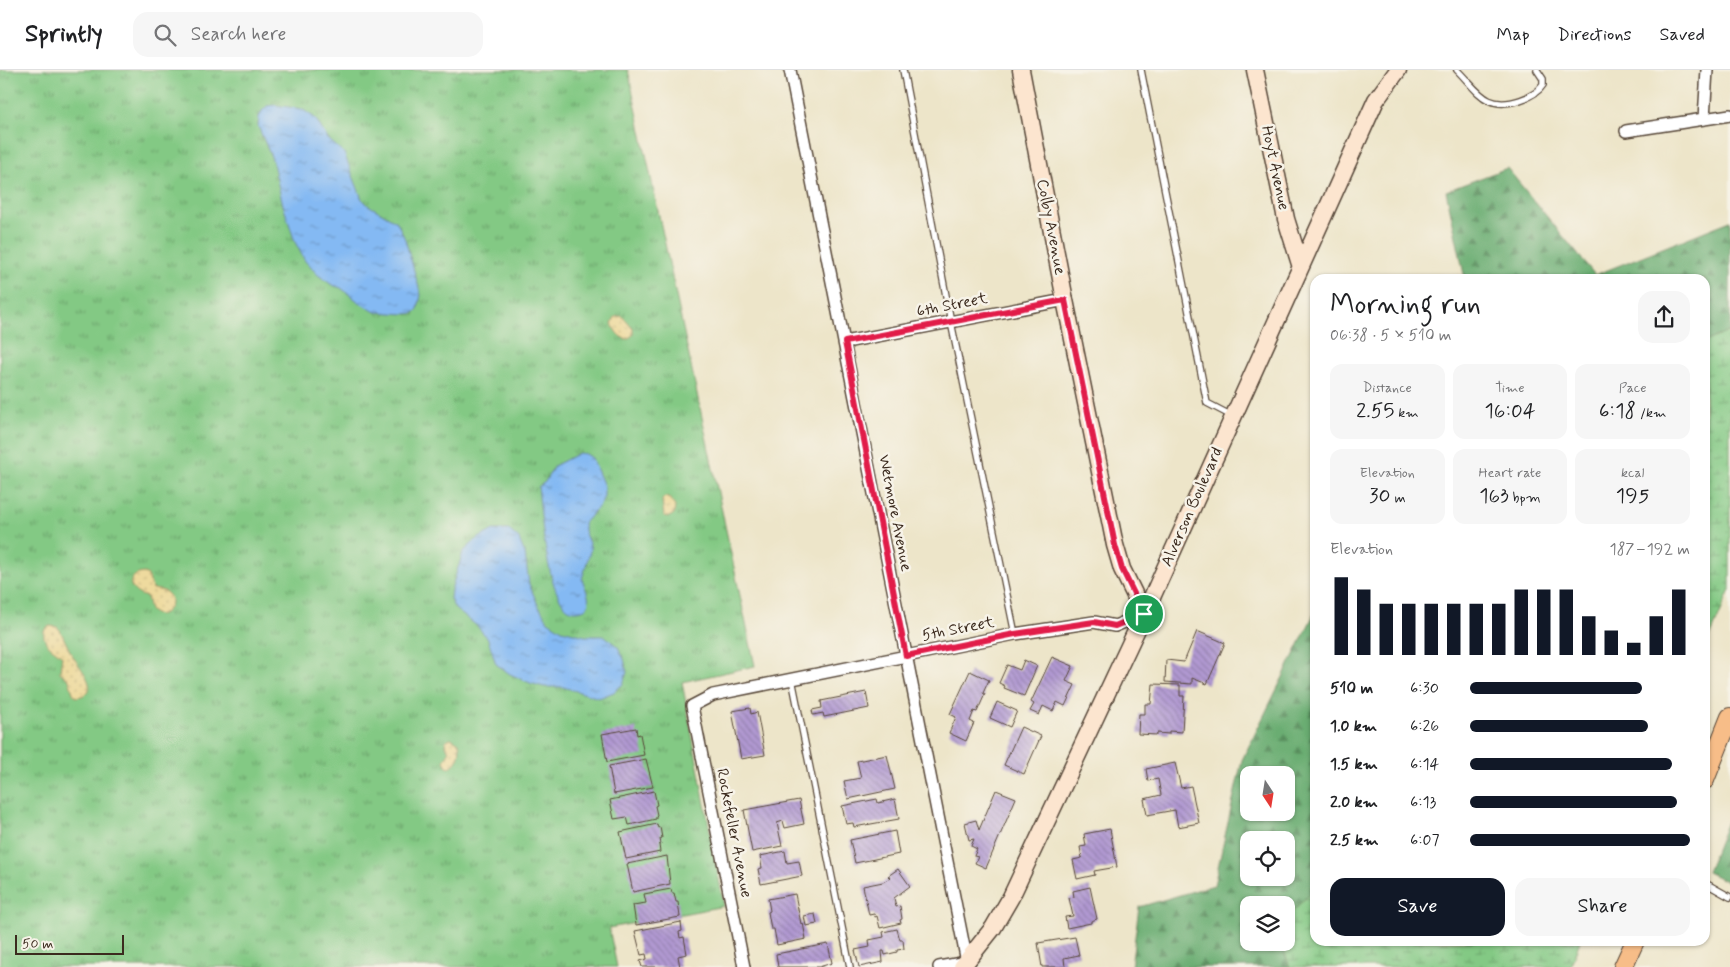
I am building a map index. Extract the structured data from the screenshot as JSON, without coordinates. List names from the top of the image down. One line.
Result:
{"streets":{"main road":["Hoyt Avenue","Colby Avenue","Alverson Boulevard"],"street":["6th Street","Wetmore Avenue","5th Street","Rockefeller Avenue"]},"crossings":[["Hoyt Avenue","Alverson Boulevard"],["Colby Avenue","6th Street"],["Colby Avenue","Alverson Boulevard"],["Colby Avenue","5th Street"],["6th Street","Wetmore Avenue"],["Alverson Boulevard","Wetmore Avenue"],["Alverson Boulevard","5th Street"],["Wetmore Avenue","5th Street"],["5th Street","Rockefeller Avenue"]],"scale_bar":"50 m","north":"bottom","page":{"header":"Sprintly","search":"Search here","nav":["Map","Directions","Saved"],"heading":["Morning run","06:38 · 5 × 510 m"],"stats":[["Distance","2.55 km"],["Time","16:04"],["Pace","6:18 /km"],["Elevation","30 m"],["Heart rate","163 bpm"],["kcal","195"]],"chart":["Elevation","187–192 m"],"list":[{"name":"510 m","note":"6:30"},{"name":"1.0 km","note":"6:26"},{"name":"1.5 km","note":"6:14"},{"name":"2.0 km","note":"6:13"},{"name":"2.5 km","note":"6:07"}],"buttons":["Save","Share"],"scale":"50 m"}}
